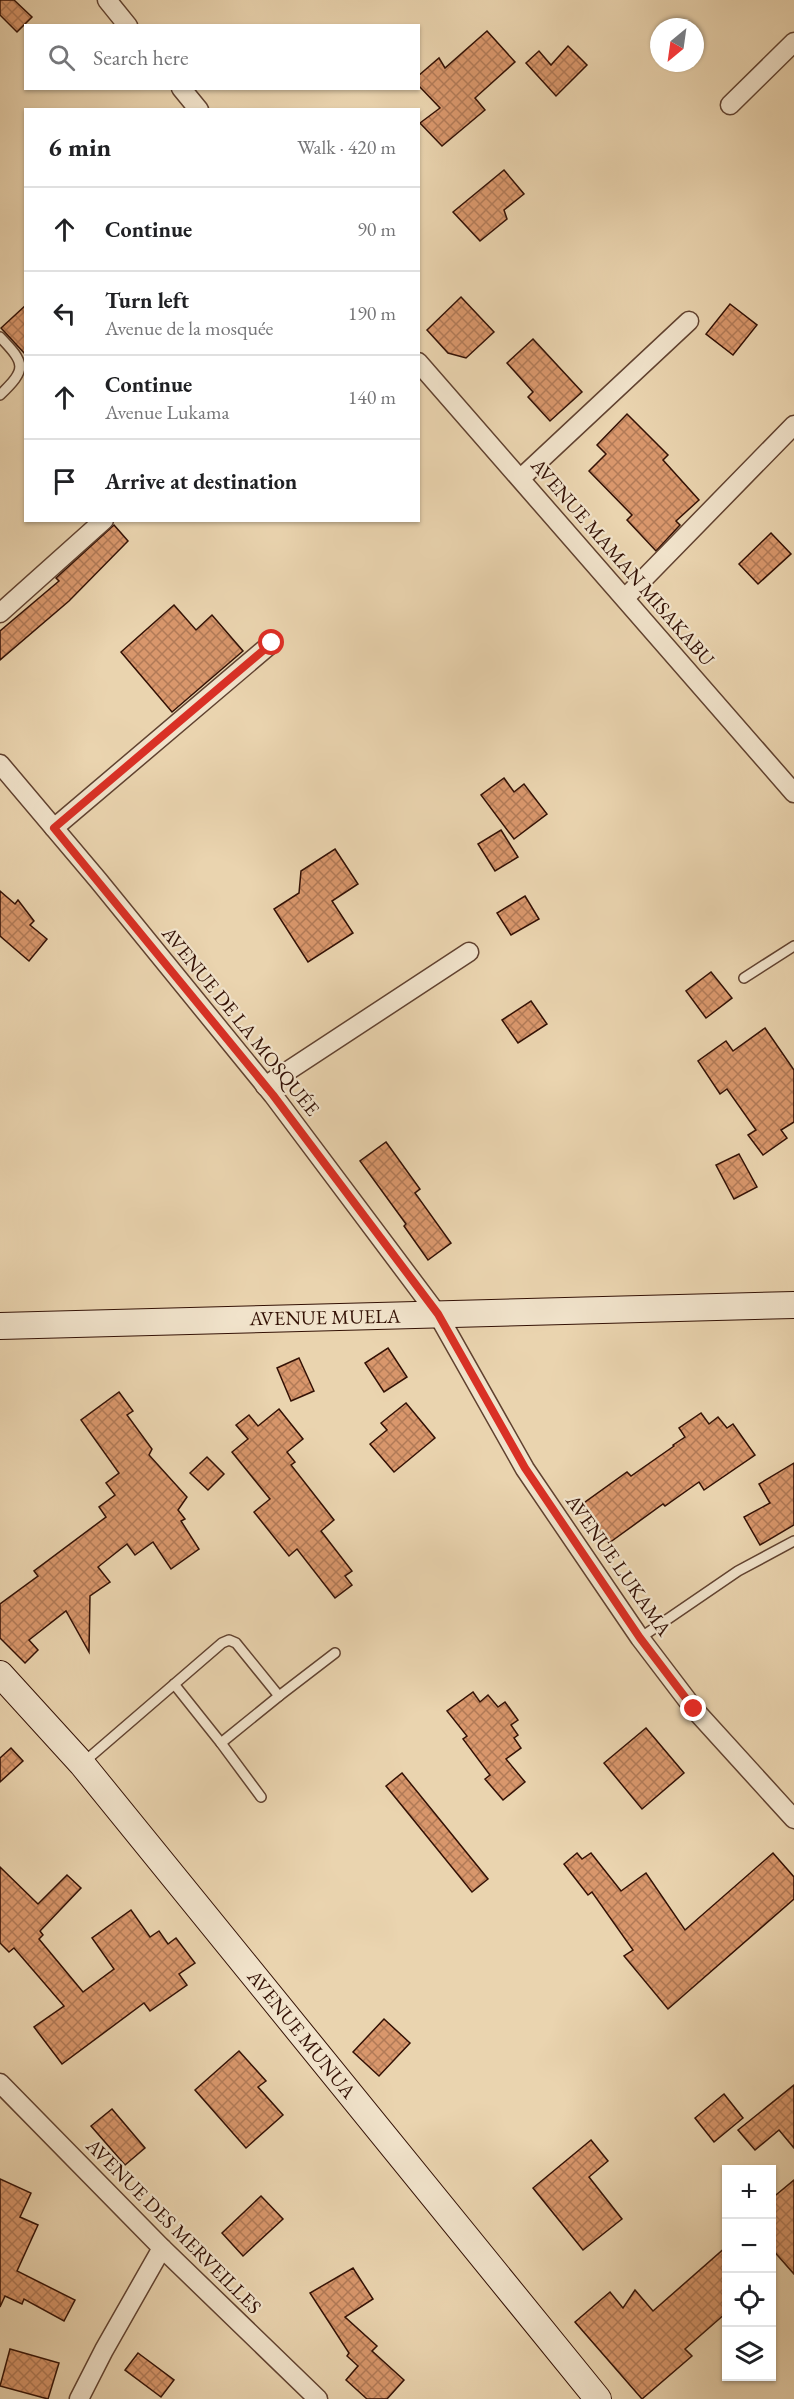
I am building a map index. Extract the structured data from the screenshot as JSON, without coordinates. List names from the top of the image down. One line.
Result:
{"streets":{"main road":["AVENUE MUELA","AVENUE MUNUA"],"street":["AVENUE MAMAN MISAKABU","AVENUE DE LA MOSQUÉE","AVENUE LUKAMA","AVENUE DES MERVEILLES"]},"crossings":[["AVENUE DE LA MOSQUÉE","AVENUE MUELA"],["AVENUE DE LA MOSQUÉE","AVENUE LUKAMA"],["AVENUE MUELA","AVENUE LUKAMA"]],"north":"bottom left","page":{"search":"Search here","heading":["6 min","Walk · 420 m"],"list":[["Continue","90 m"],["Turn left","Avenue de la mosquée","190 m"],["Continue","Avenue Lukama","140 m"],"Arrive at destination"],"map_buttons":["+","−"]}}
